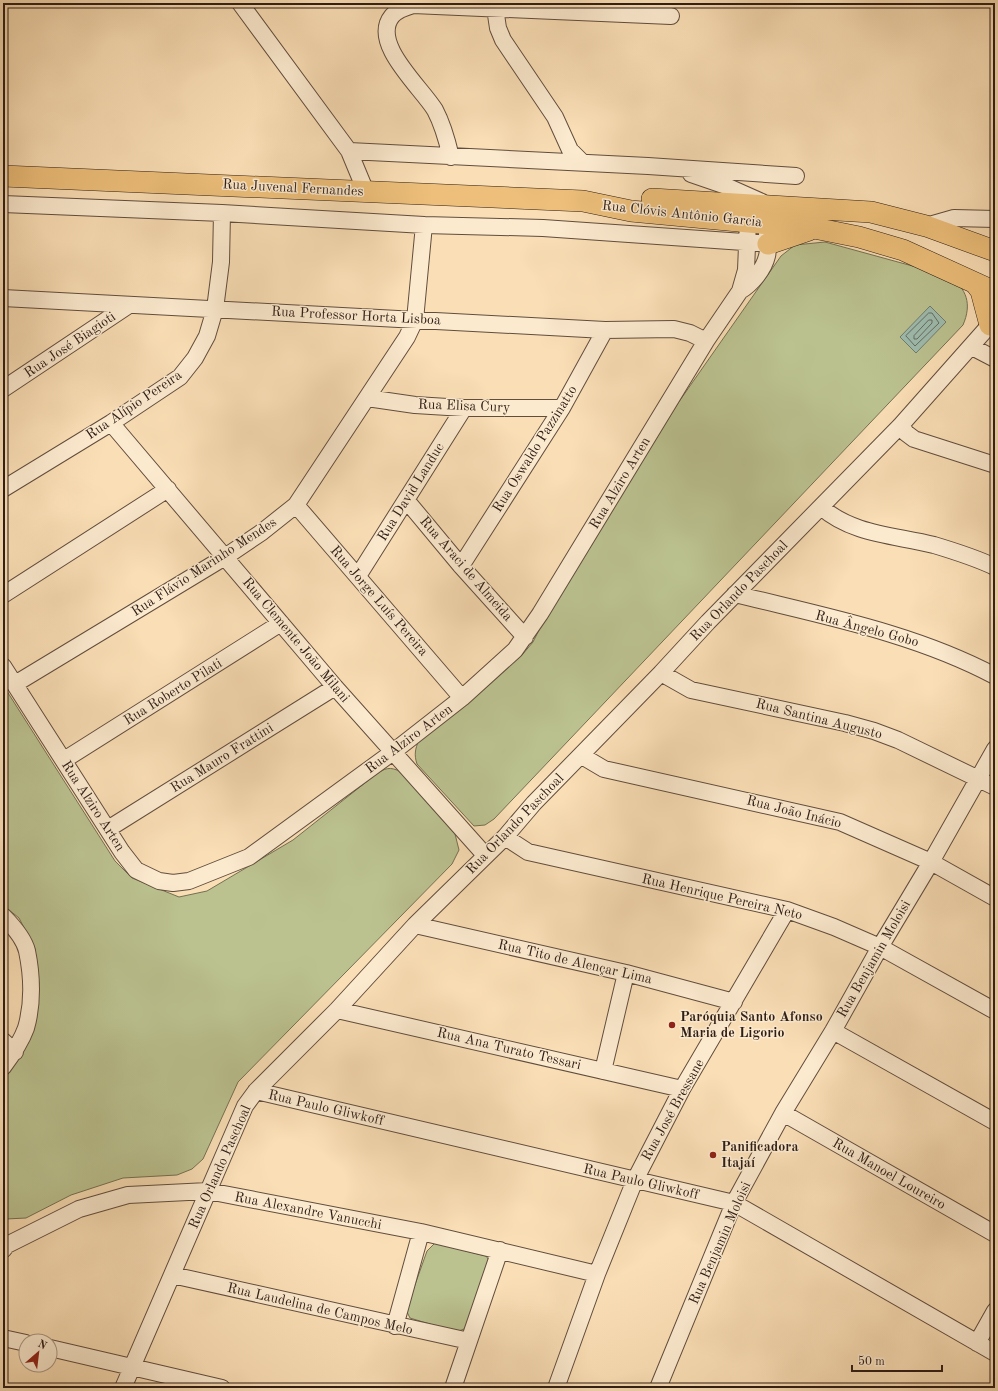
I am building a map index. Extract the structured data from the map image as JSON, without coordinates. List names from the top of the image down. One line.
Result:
{"streets":{"main road":["Rua Juvenal Fernandes","Rua Clóvis Antônio Garcia"],"street":["Rua Professor Horta Lisboa","Rua José Biagioti","Rua Alípio Pereira","Rua Elisa Cury","Rua Oswaldo Pazzinatto","Rua Alziro Arten","Rua David Landuc","Rua Flávio Marinho Mendes","Rua Araci de Almeida","Rua Orlando Paschoal","Rua Jorge Luís Pereira","Rua Ângelo Gobo","Rua Clemente João Milani","Rua Roberto Pilati","Rua Santina Augusto","Rua Mauro Frattini","Rua João Inácio","Rua Henrique Pereira Neto","Rua Benjamin Moloisi","Rua Tito de Alençar Lima","Rua Ana Turato Tessari","Rua Paulo Gliwkoff","Rua José Bressane","Rua Manoel Loureiro","Rua Alexandre Vanucchi","Rua Laudelina de Campos Melo"]},"crossings":[["Rua Juvenal Fernandes","Rua Clóvis Antônio Garcia"],["Rua Juvenal Fernandes","Rua Alípio Pereira"],["Rua Juvenal Fernandes","Rua Alziro Arten"],["Rua Clóvis Antônio Garcia","Rua Alziro Arten"],["Rua Professor Horta Lisboa","Rua José Biagioti"],["Rua Professor Horta Lisboa","Rua Alípio Pereira"],["Rua Professor Horta Lisboa","Rua Oswaldo Pazzinatto"],["Rua Professor Horta Lisboa","Rua Alziro Arten"],["Rua Professor Horta Lisboa","Rua Flávio Marinho Mendes"],["Rua Alípio Pereira","Rua Clemente João Milani"],["Rua Elisa Cury","Rua Oswaldo Pazzinatto"],["Rua Elisa Cury","Rua David Landuc"],["Rua Elisa Cury","Rua Flávio Marinho Mendes"],["Rua Oswaldo Pazzinatto","Rua Araci de Almeida"],["Rua Alziro Arten","Rua Flávio Marinho Mendes"],["Rua Alziro Arten","Rua Araci de Almeida"],["Rua Alziro Arten","Rua Jorge Luís Pereira"],["Rua Alziro Arten","Rua Clemente João Milani"],["Rua Alziro Arten","Rua Roberto Pilati"],["Rua Alziro Arten","Rua Mauro Frattini"],["Rua David Landuc","Rua Araci de Almeida"],["Rua David Landuc","Rua Jorge Luís Pereira"],["Rua Flávio Marinho Mendes","Rua Jorge Luís Pereira"],["Rua Flávio Marinho Mendes","Rua Clemente João Milani"],["Rua Orlando Paschoal","Rua Ângelo Gobo"],["Rua Orlando Paschoal","Rua Clemente João Milani"],["Rua Orlando Paschoal","Rua Santina Augusto"],["Rua Orlando Paschoal","Rua João Inácio"],["Rua Orlando Paschoal","Rua Henrique Pereira Neto"],["Rua Orlando Paschoal","Rua Tito de Alençar Lima"],["Rua Orlando Paschoal","Rua Ana Turato Tessari"],["Rua Orlando Paschoal","Rua Paulo Gliwkoff"],["Rua Orlando Paschoal","Rua Alexandre Vanucchi"],["Rua Orlando Paschoal","Rua Laudelina de Campos Melo"],["Rua Clemente João Milani","Rua Roberto Pilati"],["Rua Clemente João Milani","Rua Mauro Frattini"],["Rua Santina Augusto","Rua Benjamin Moloisi"],["Rua João Inácio","Rua Benjamin Moloisi"],["Rua Henrique Pereira Neto","Rua Benjamin Moloisi"],["Rua Henrique Pereira Neto","Rua José Bressane"],["Rua Benjamin Moloisi","Rua Paulo Gliwkoff"],["Rua Benjamin Moloisi","Rua Manoel Loureiro"],["Rua Tito de Alençar Lima","Rua José Bressane"],["Rua Ana Turato Tessari","Rua José Bressane"],["Rua Paulo Gliwkoff","Rua José Bressane"],["Rua José Bressane","Rua Alexandre Vanucchi"]],"places":["Paróquia Santo Afonso Maria de Ligorio","Panificadora Itajaí"],"scale_bar":"50 m","north":"top right"}
